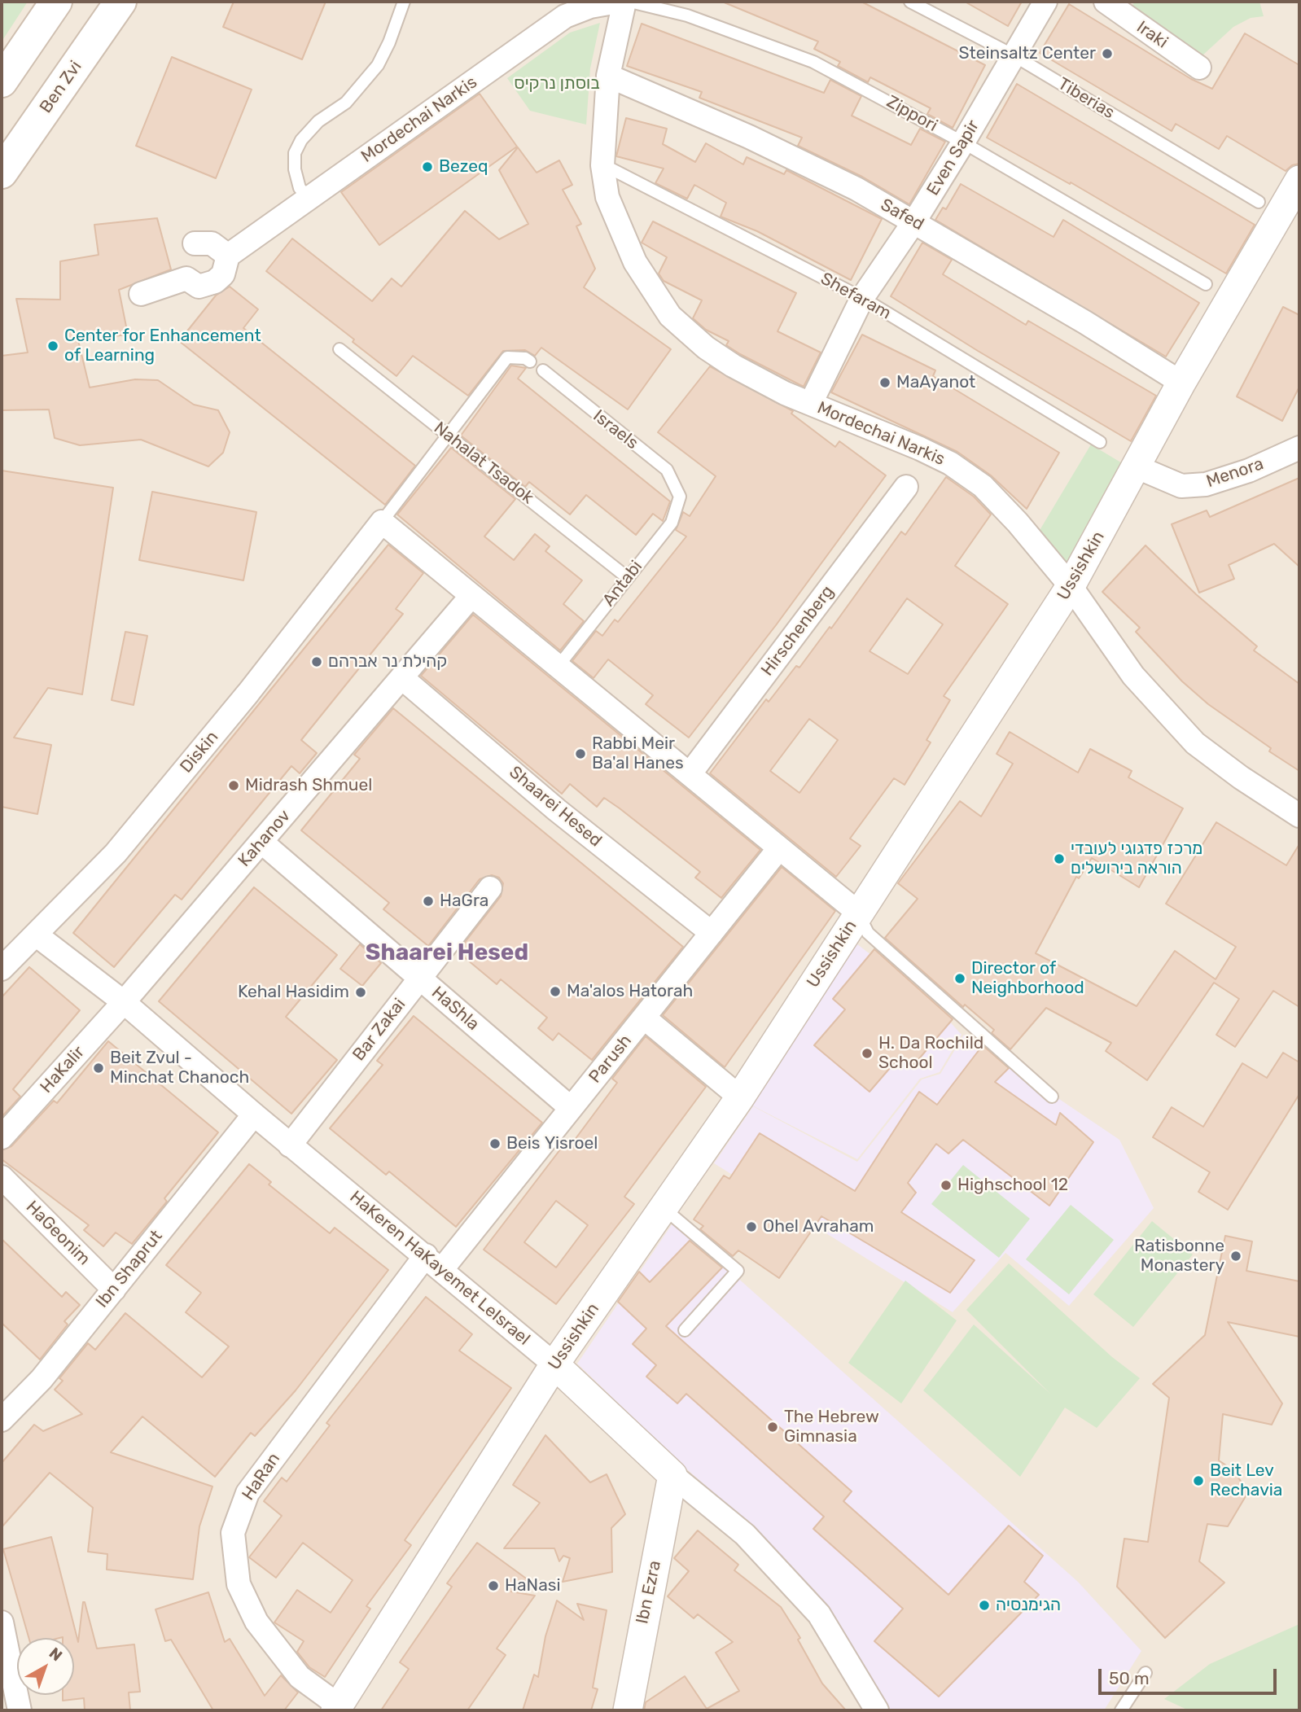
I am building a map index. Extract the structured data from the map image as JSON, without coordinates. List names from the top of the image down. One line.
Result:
{"streets":{"main road":["Ben Zvi"],"street":["Iraki","Mordechai Narkis","Even Sapir","Safed","Menora","Ussishkin","Hirschenberg","Diskin","Shaarei Hesed","Kahanov","HaShla","Bar Zakai","Parush","HaKalir","HaGeonim","HaKeren HaKayemet LeIsrael","Ibn Shaprut","HaRan","Ibn Ezra"],"lane":["Tiberias","Zippori","Shefaram","Israels","Nahalat Tsadok","Antabi"]},"crossings":[["Tiberias","Even Sapir"],["Zippori","Even Sapir"],["Mordechai Narkis","Even Sapir"],["Mordechai Narkis","Safed"],["Mordechai Narkis","Shefaram"],["Mordechai Narkis","Ussishkin"],["Even Sapir","Safed"],["Even Sapir","Shefaram"],["Safed","Ussishkin"],["Israels","Antabi"],["Nahalat Tsadok","Antabi"],["Menora","Ussishkin"],["Ussishkin","HaKeren HaKayemet LeIsrael"],["Ussishkin","HaRan"],["Diskin","HaKeren HaKayemet LeIsrael"],["Shaarei Hesed","Kahanov"],["Shaarei Hesed","Parush"],["Kahanov","HaShla"],["Kahanov","HaKalir"],["Kahanov","HaKeren HaKayemet LeIsrael"],["HaShla","Bar Zakai"],["HaShla","Parush"],["Bar Zakai","HaKeren HaKayemet LeIsrael"],["Parush","HaKeren HaKayemet LeIsrael"],["Parush","HaRan"],["HaKalir","HaKeren HaKayemet LeIsrael"],["HaGeonim","Ibn Shaprut"],["HaKeren HaKayemet LeIsrael","Ibn Shaprut"],["HaKeren HaKayemet LeIsrael","HaRan"],["HaKeren HaKayemet LeIsrael","Ibn Ezra"]],"districts":["Shaarei Hesed"],"parks":["בוסתן נרקיס"],"places":["Steinsaltz Center","Bezeq","Center for Enhancement of Learning","MaAyanot","קהילת נר אברהם","Rabbi Meir Ba'al Hanes","Midrash Shmuel","מרכז פדגוגי לעובדי הוראה בירושלים","HaGra","Director of Neighborhood","Ma'alos Hatorah","Kehal Hasidim","H. Da Rochild School","Beit Zvul - Minchat Chanoch","Beis Yisroel","Highschool 12","Ohel Avraham","Ratisbonne Monastery","The Hebrew Gimnasia","Beit Lev Rechavia","HaNasi","הגימנסיה"],"scale_bar":"50 m","north":"top right"}
